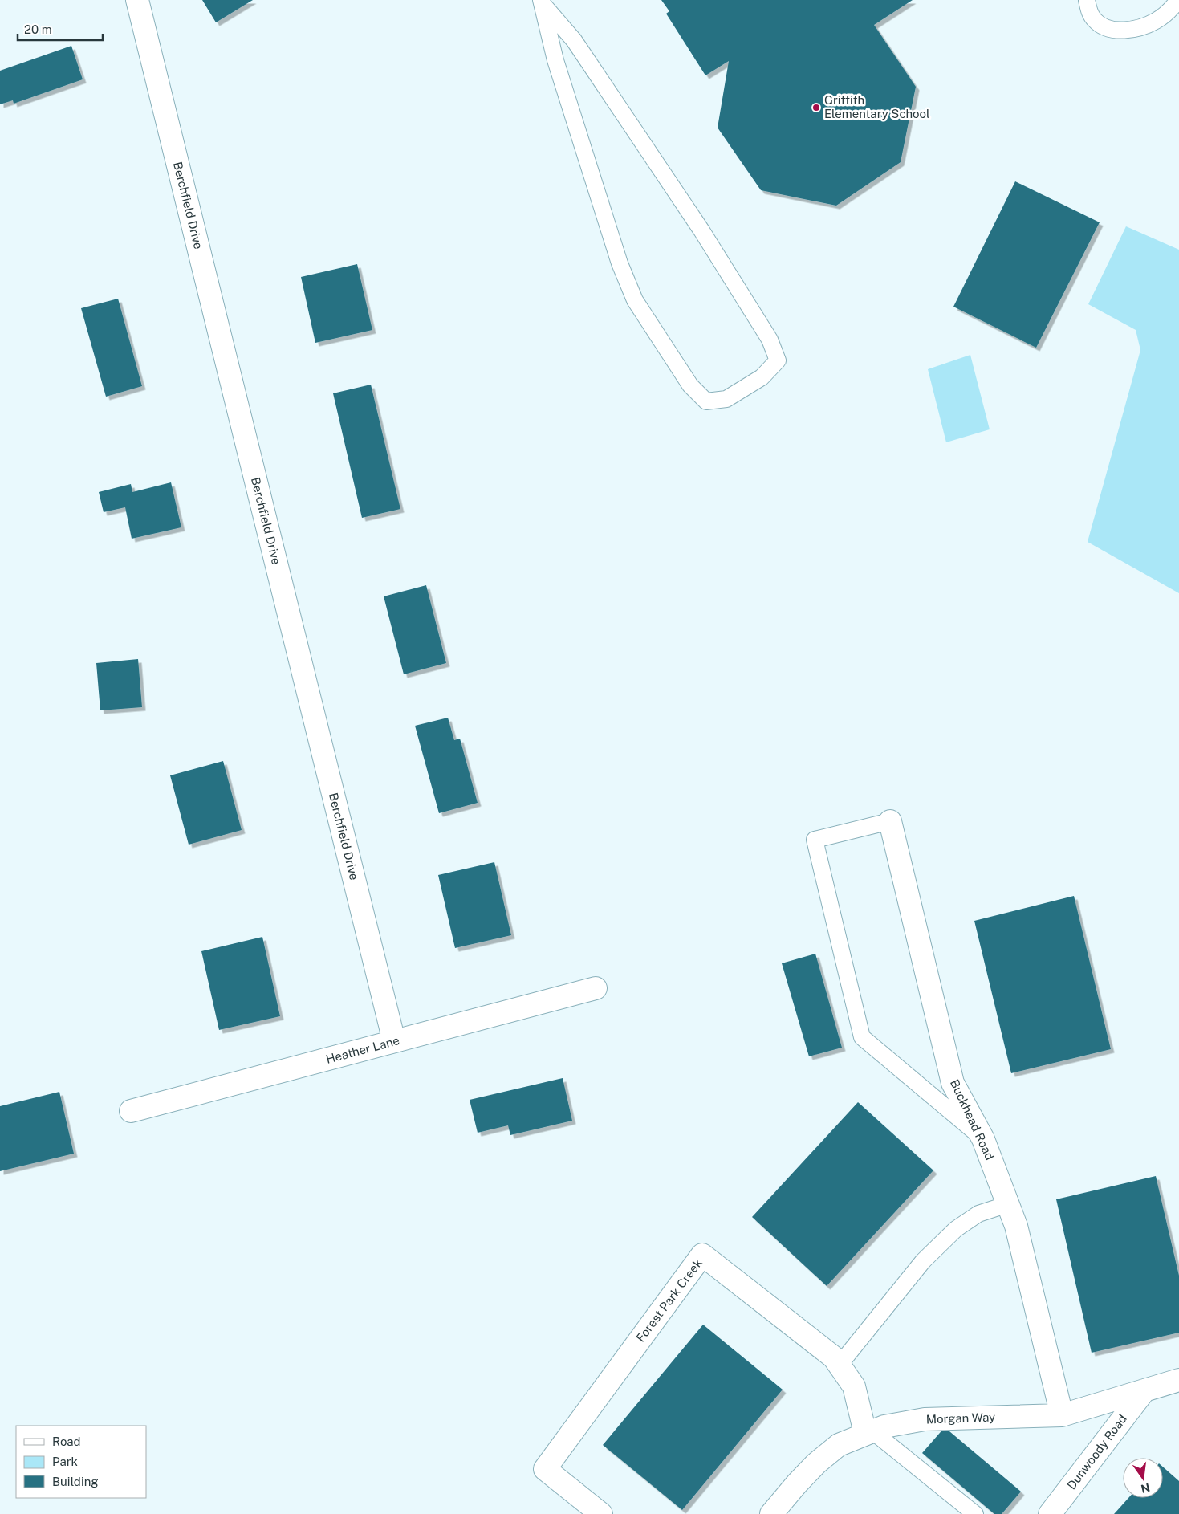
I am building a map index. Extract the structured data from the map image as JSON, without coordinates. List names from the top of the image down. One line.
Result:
{"streets":{"street":["Berchfield Drive","Heather Lane","Buckhead Road","Forest Park Creek","Morgan Way","Dunwoody Road"]},"crossings":[["Berchfield Drive","Heather Lane"],["Buckhead Road","Morgan Way"],["Forest Park Creek","Morgan Way"],["Morgan Way","Dunwoody Road"]],"places":["Griffith Elementary School"],"legend":["Road","Park","Building"],"scale_bar":"20 m","north":"bottom"}
